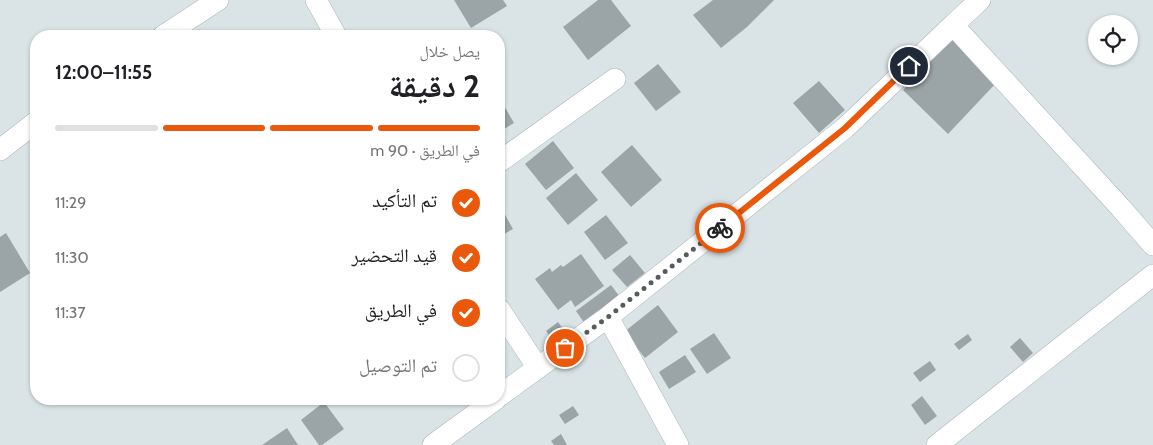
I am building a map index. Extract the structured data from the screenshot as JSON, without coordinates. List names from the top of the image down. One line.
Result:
{"page":{"heading":["2 دقيقة","يصل خلال","11:55–12:00"],"bar":"في الطريق · 90 m","list":[["تم التأكيد","11:29"],["قيد التحضير","11:30"],["في الطريق","11:37"],"تم التوصيل"]}}
